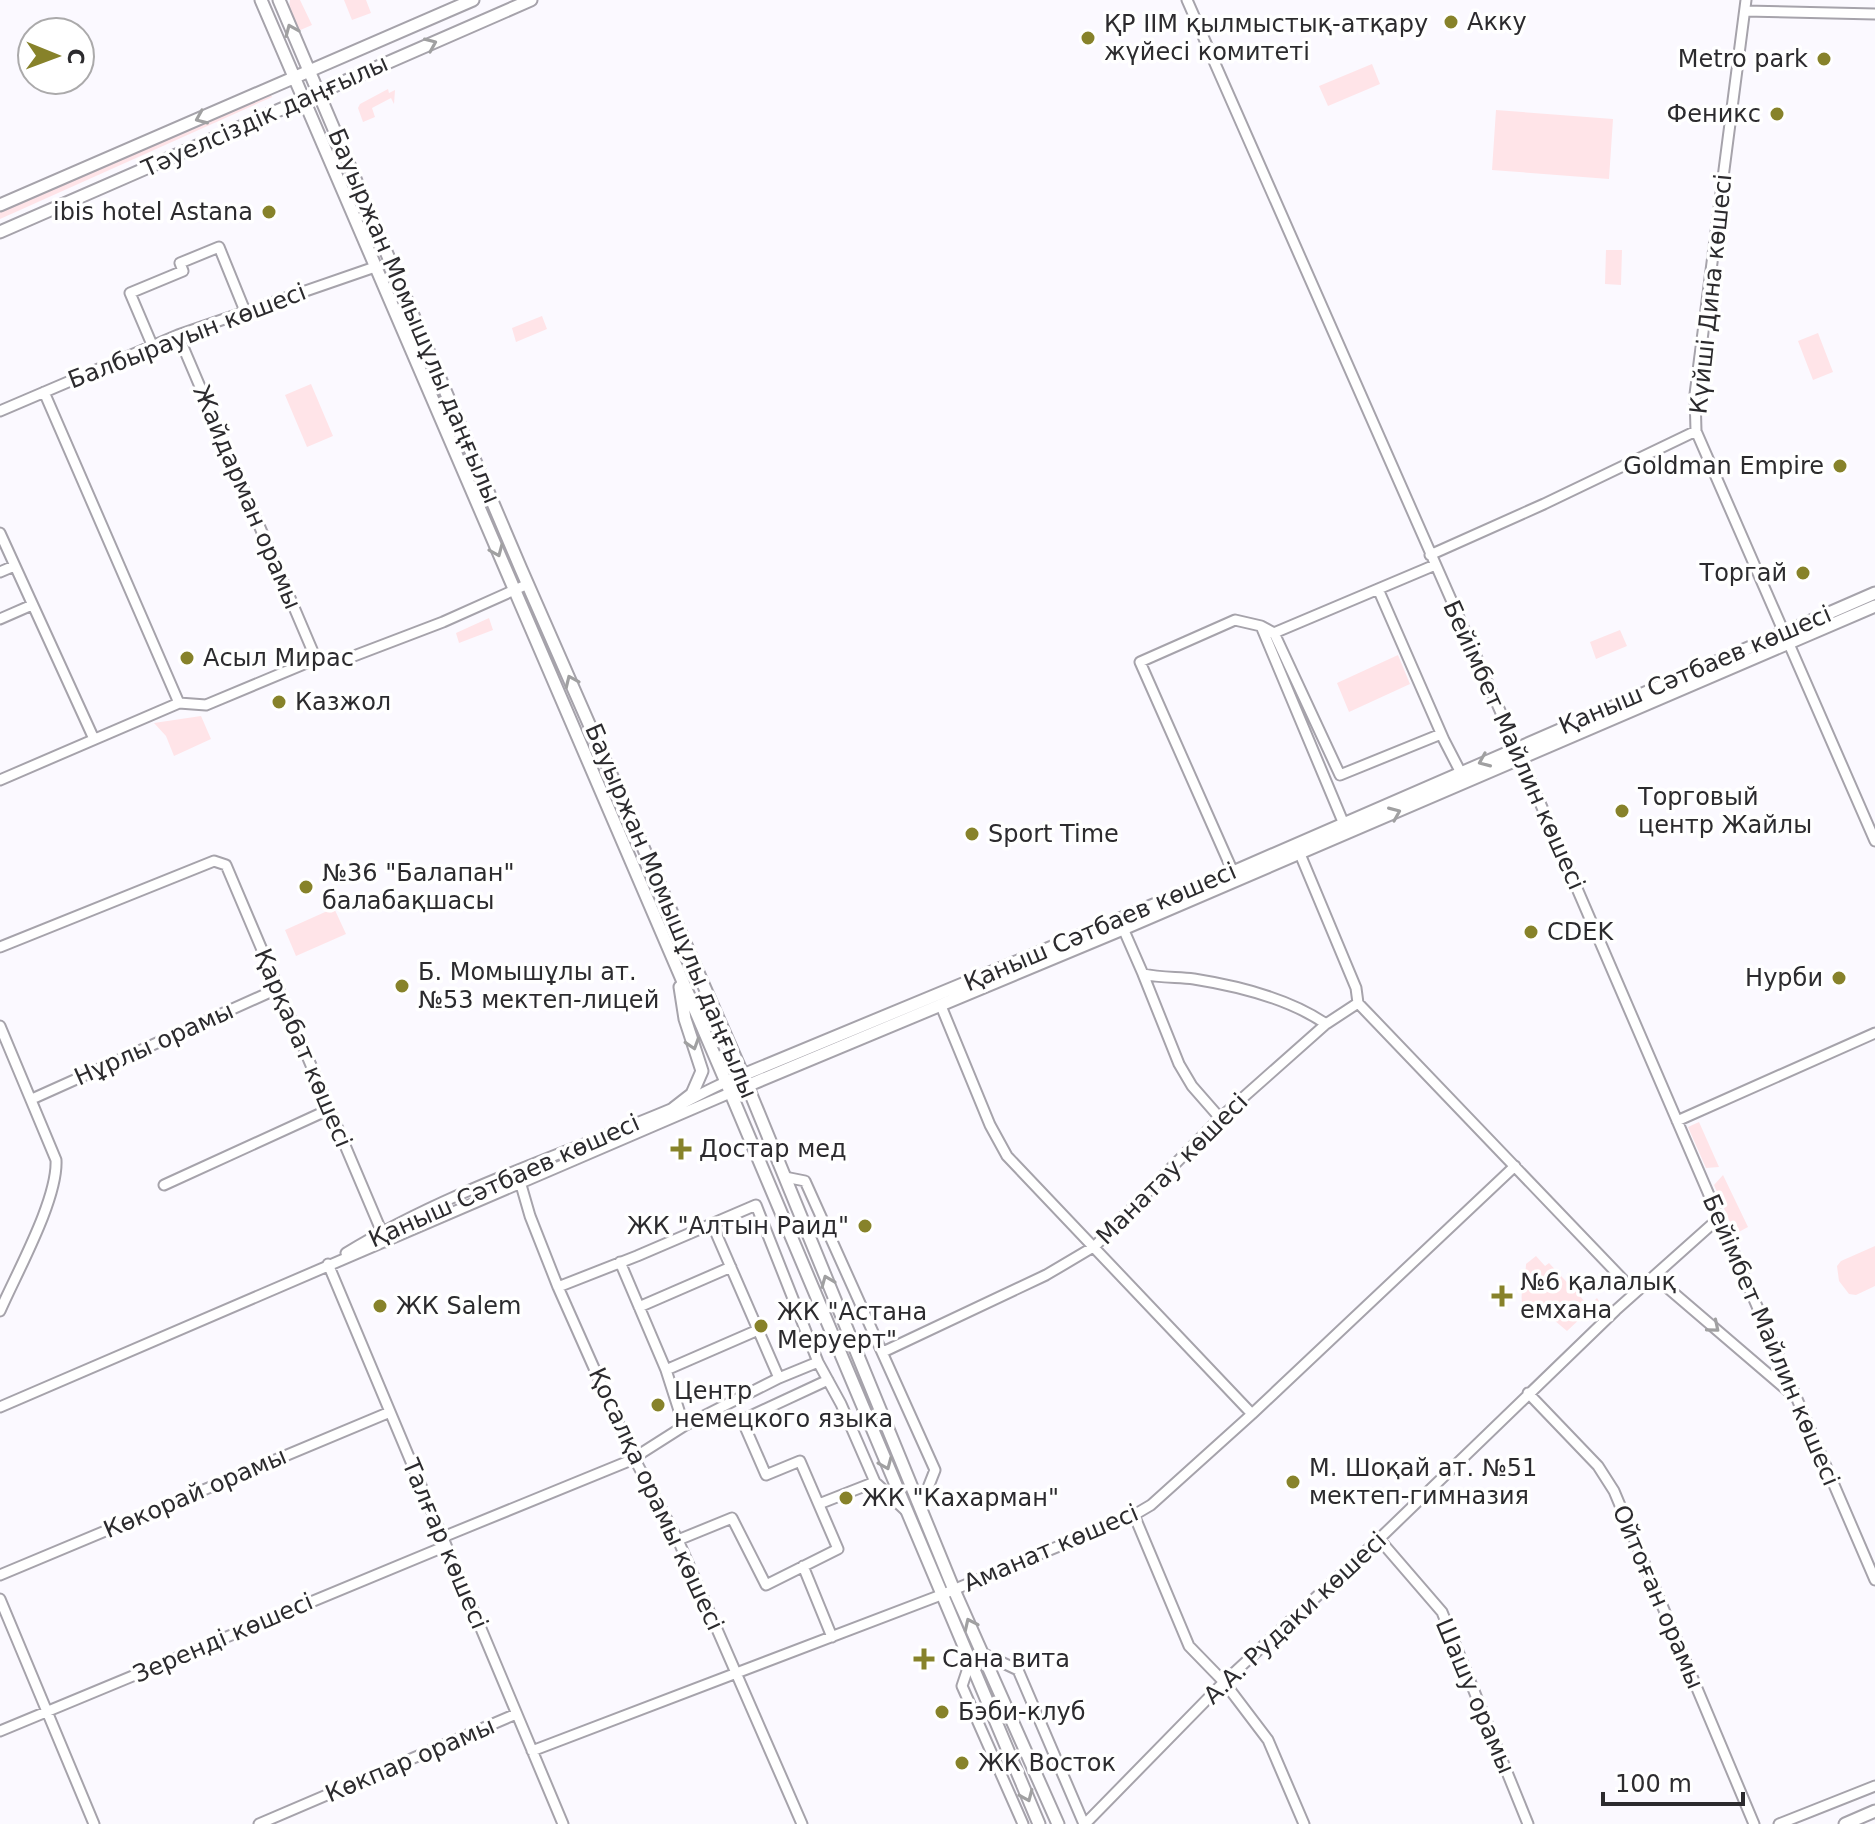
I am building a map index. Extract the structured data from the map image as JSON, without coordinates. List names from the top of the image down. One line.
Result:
{"streets":{"main road":["Тәуелсіздік даңғылы","Бауыржан Момышұлы даңғылы","Қаныш Сәтбаев көшесі"],"street":["Күйші Дина көшесі","Балбырауын көшесі","Жайдарман орамы","Бейімбет Майлин көшесі","Нұрлы орамы","Қарқабат көшесі","Манатау көшесі","Көкорай орамы","Қосалқа орамы көшесі","Талғар көшесі","Аманат көшесі","Ойтоған орамы","А.А. Рудаки көшесі","Зеренді көшесі","Шашу орамы","Көкпар орамы"]},"crossings":[["Тәуелсіздік даңғылы","Бауыржан Момышұлы даңғылы"],["Күйші Дина көшесі","Қаныш Сәтбаев көшесі"],["Бауыржан Момышұлы даңғылы","Балбырауын көшесі"],["Бауыржан Момышұлы даңғылы","Қаныш Сәтбаев көшесі"],["Бауыржан Момышұлы даңғылы","Аманат көшесі"],["Балбырауын көшесі","Жайдарман орамы"],["Қаныш Сәтбаев көшесі","Бейімбет Майлин көшесі"],["Қаныш Сәтбаев көшесі","Қарқабат көшесі"],["Қаныш Сәтбаев көшесі","Қосалқа орамы көшесі"],["Қаныш Сәтбаев көшесі","Талғар көшесі"],["Бейімбет Майлин көшесі","А.А. Рудаки көшесі"],["Нұрлы орамы","Қарқабат көшесі"],["Көкорай орамы","Талғар көшесі"],["Қосалқа орамы көшесі","Аманат көшесі"],["Қосалқа орамы көшесі","Зеренді көшесі"],["Талғар көшесі","Аманат көшесі"],["Талғар көшесі","Зеренді көшесі"],["Талғар көшесі","Көкпар орамы"],["Ойтоған орамы","А.А. Рудаки көшесі"],["А.А. Рудаки көшесі","Шашу орамы"]],"places":{"other":["Акку","ҚР ІІМ қылмыстық-атқару жүйесі комитеті","Metro park","Феникс","ibis hotel Astana","Goldman Empire","Торгай","Асыл Мирас","Казжол","Торговый центр Жайлы","Sport Time","№36 \"Балапан\" балабақшасы","CDEK","Нурби","Б. Момышұлы ат. №53 мектеп-лицей","ЖК \"Алтын Раид\"","ЖК Salem","ЖК \"Астана Меруерт\"","Центр немецкого языка","М. Шоқай ат. №51 мектеп-гимназия","ЖК \"Кахарман\"","Бэби-клуб","ЖК Восток"],"health":["Достар мед","№6 қалалық емхана","Сана вита"]},"scale_bar":"100 m","north":"right"}
